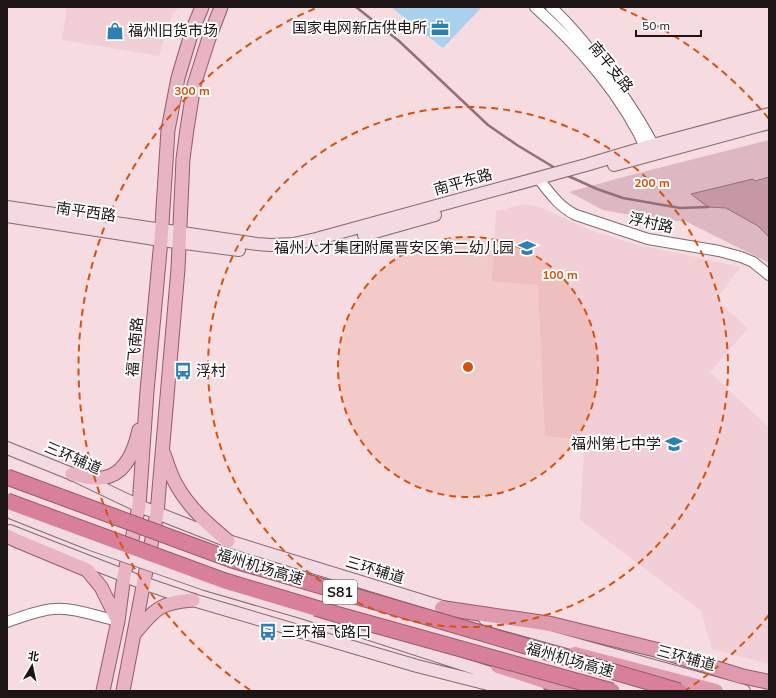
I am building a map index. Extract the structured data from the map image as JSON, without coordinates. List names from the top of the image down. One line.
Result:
{"streets":{"highway":["福州机场高速","S81"],"main road":["南平东路","南平西路","福飞南路","三环辅道"],"street":["南平支路","浮村路"]},"crossings":[["南平支路","南平东路"],["南平东路","南平西路"],["南平东路","浮村路"],["南平东路","福飞南路"],["南平西路","福飞南路"],["福飞南路","三环辅道"]],"places":{"office":["国家电网新店供电所"],"shop":["福州旧货市场"],"school or university":["福州人才集团附属晋安区第二幼儿园","福州第七中学"],"bus stop":["浮村","三环福飞路口"]},"scale_bar":"50 m","north":"top","rings":["300 m","200 m","100 m"]}
